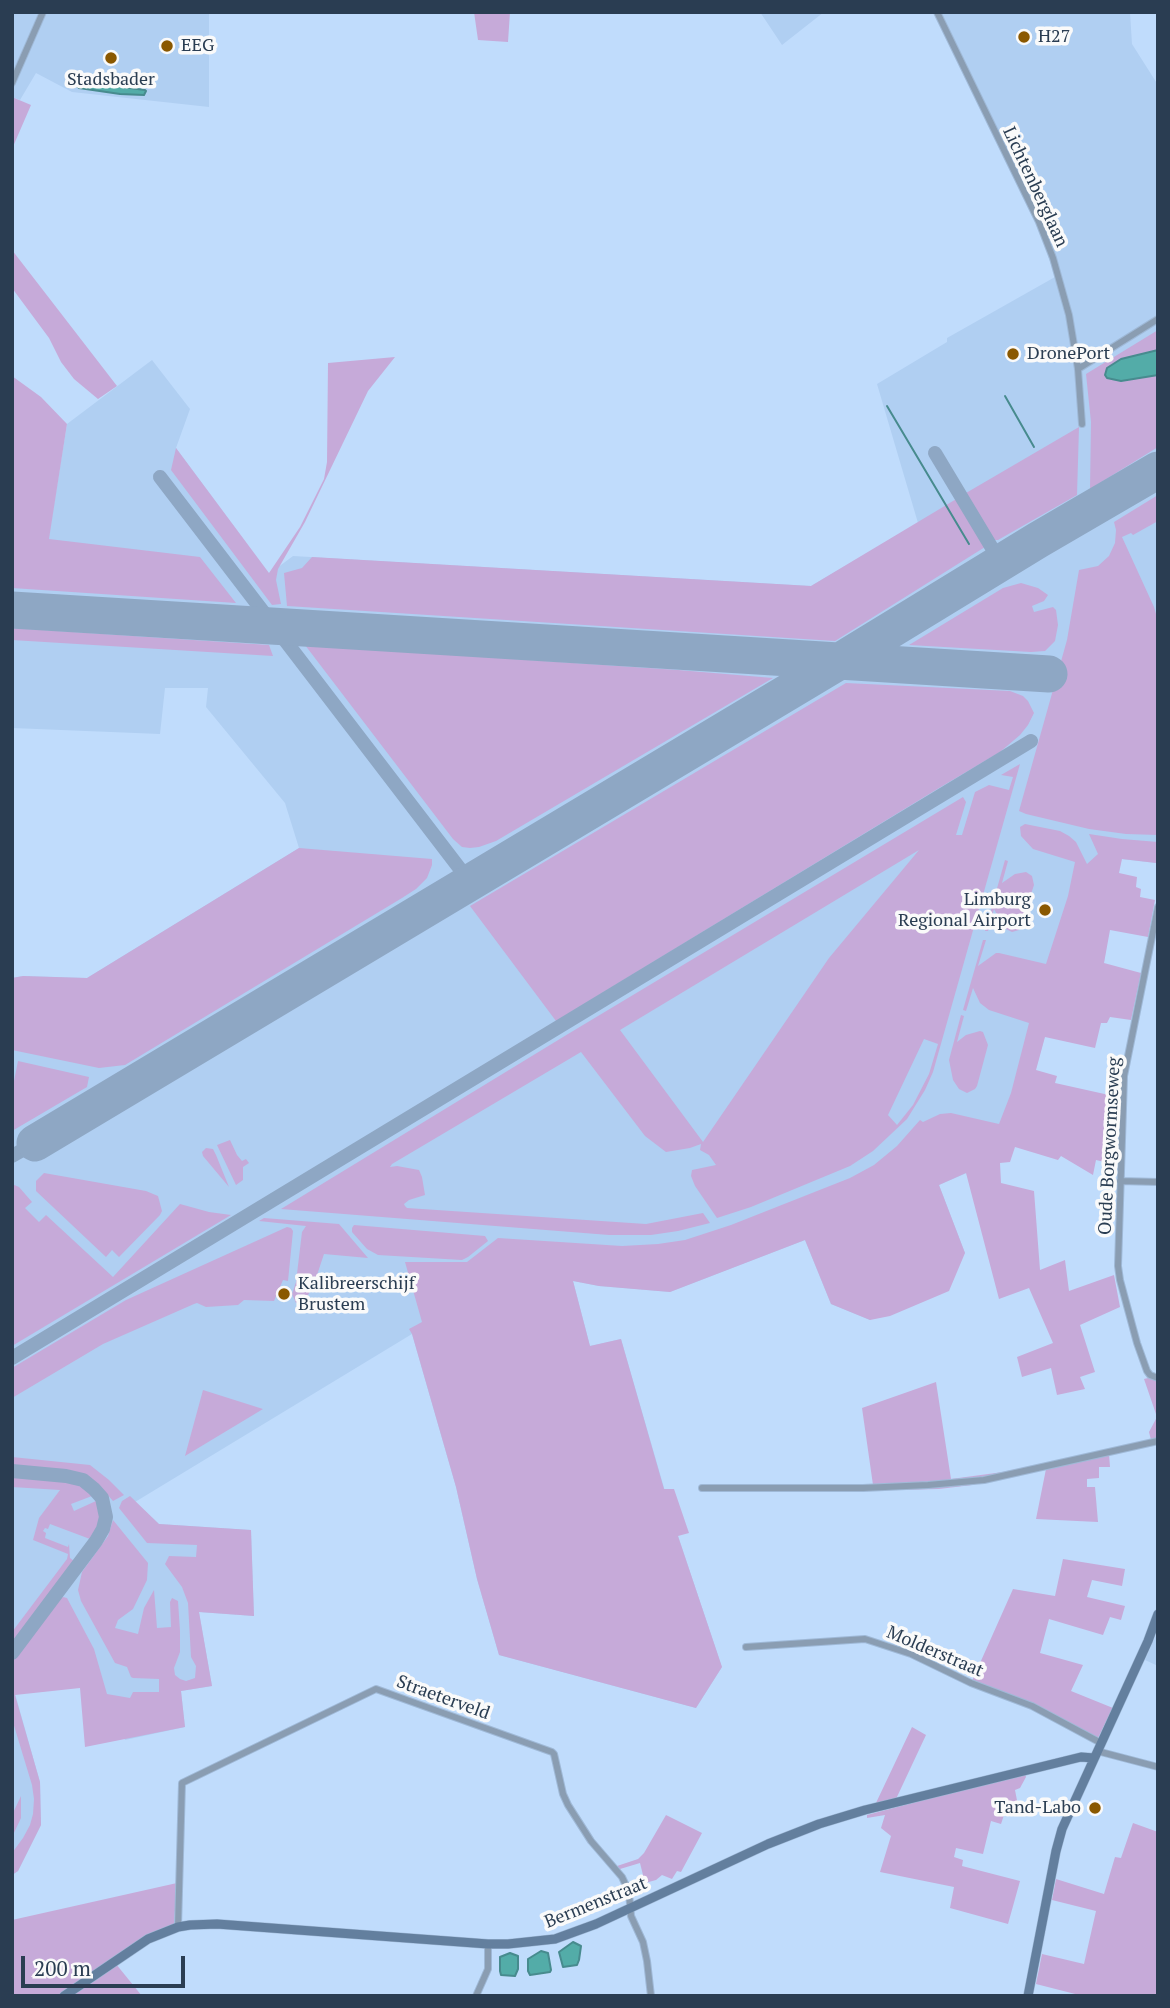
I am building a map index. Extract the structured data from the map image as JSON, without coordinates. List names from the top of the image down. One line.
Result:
{"streets":{"street":["Lichtenberglaan","Oude Borgwormseweg","Molderstraat","Straeterveld","Bermenstraat"]},"crossings":[["Molderstraat","Bermenstraat"],["Straeterveld","Bermenstraat"]],"places":["H27","EEG","Stadsbader","DronePort","Limburg Regional Airport","Kalibreerschijf Brustem","Tand-Labo"],"scale_bar":"200 m"}
